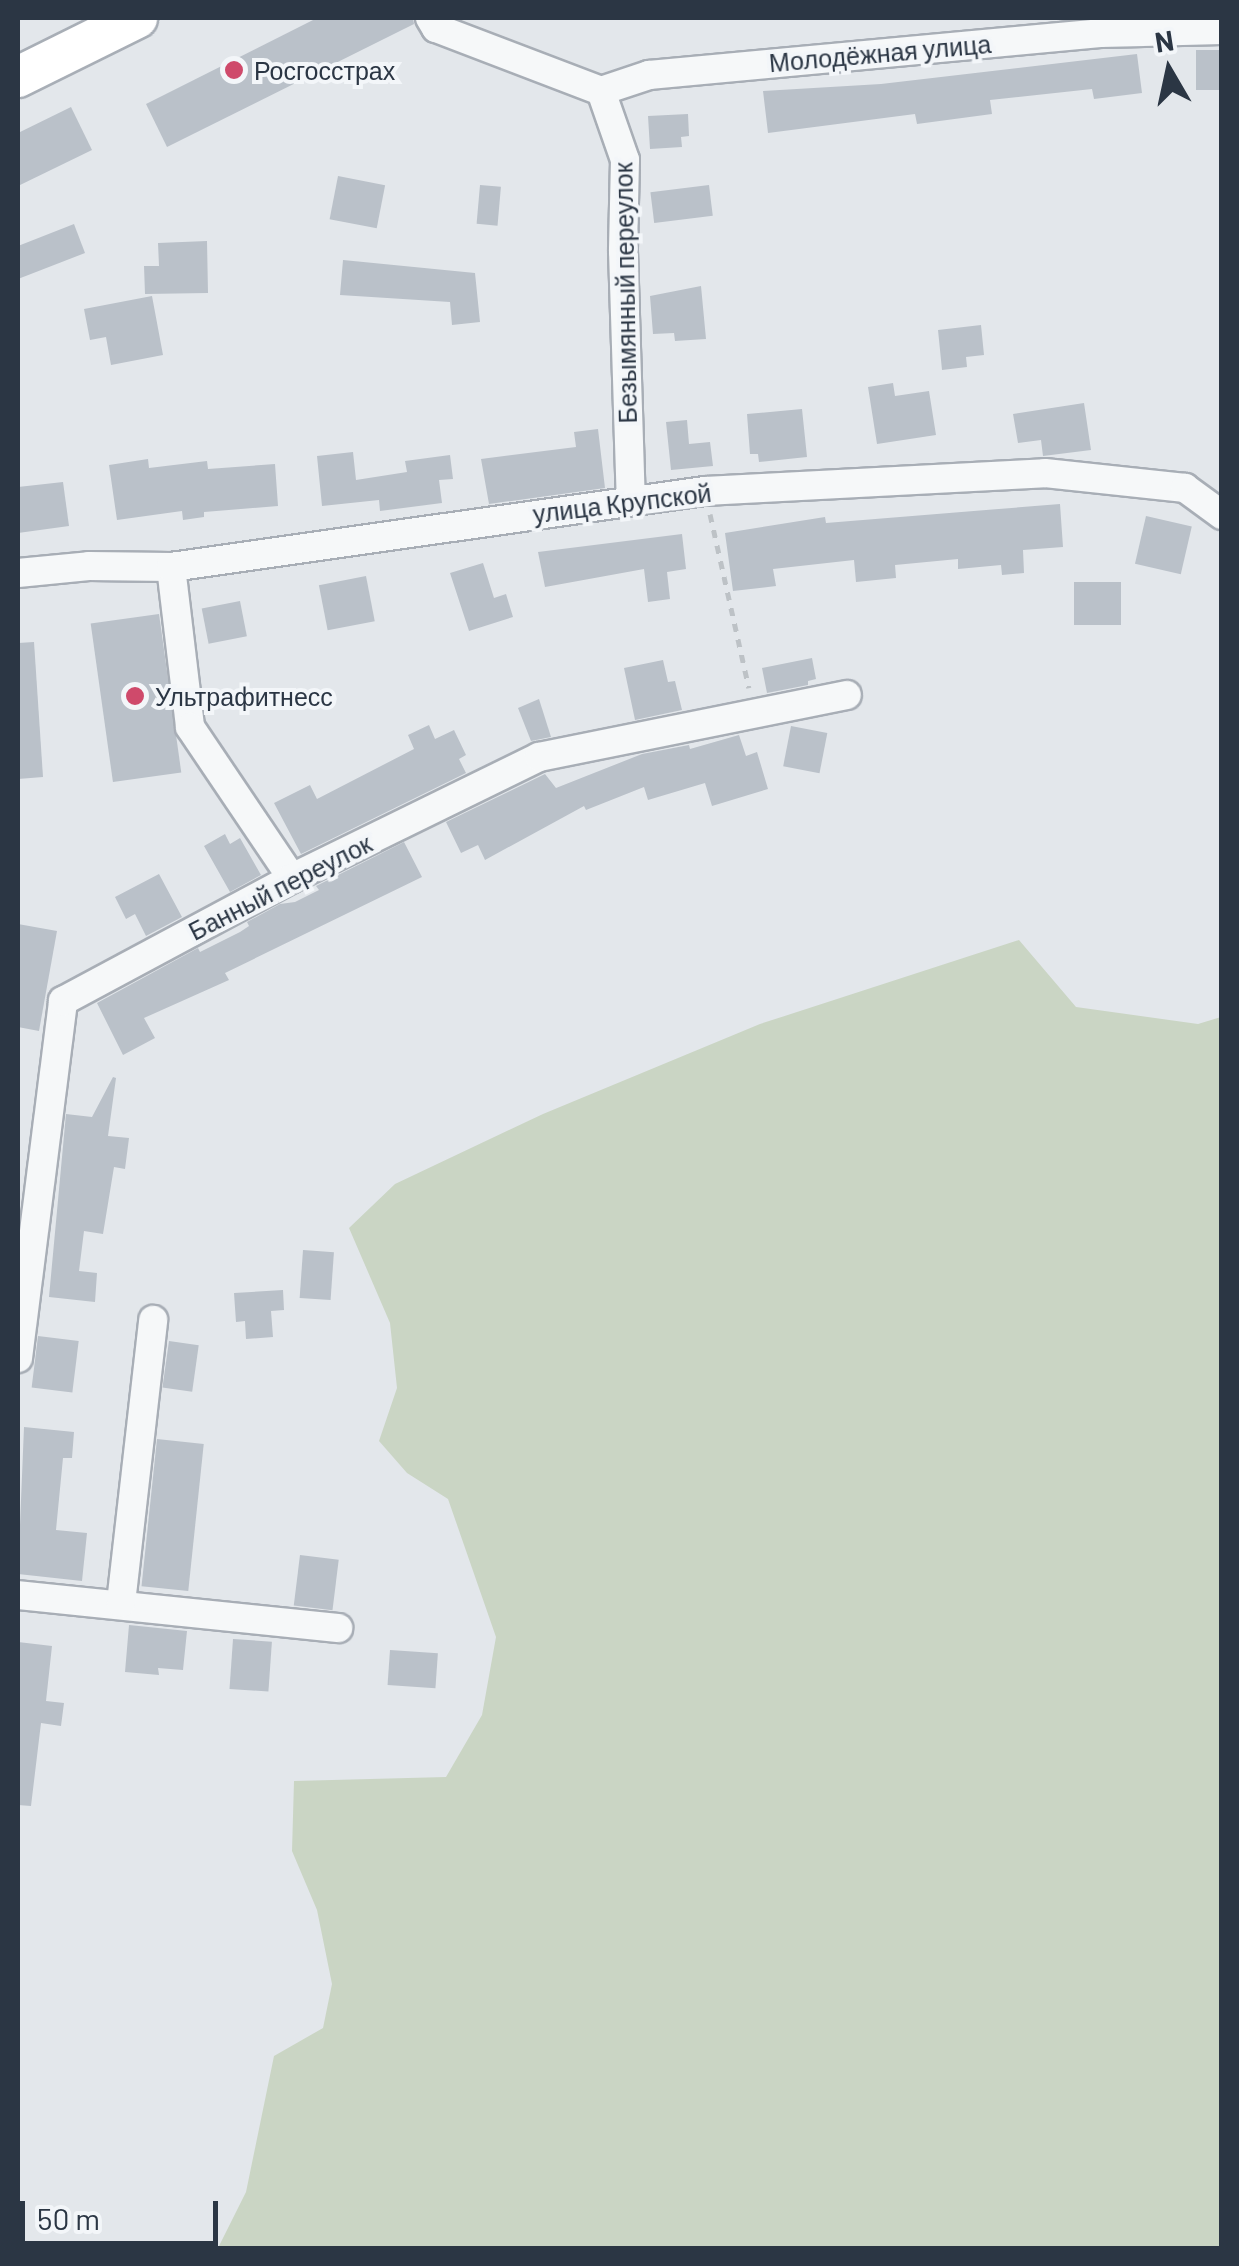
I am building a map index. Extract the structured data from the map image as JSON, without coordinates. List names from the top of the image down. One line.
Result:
{"streets":{"street":["Молодёжная улица","Безымянный переулок","улица Крупской","Банный переулок"]},"crossings":[["Молодёжная улица","Безымянный переулок"],["Безымянный переулок","улица Крупской"]],"places":["Росгосстрах","Ультрафитнесс"],"scale_bar":"50 m","north":"top"}
